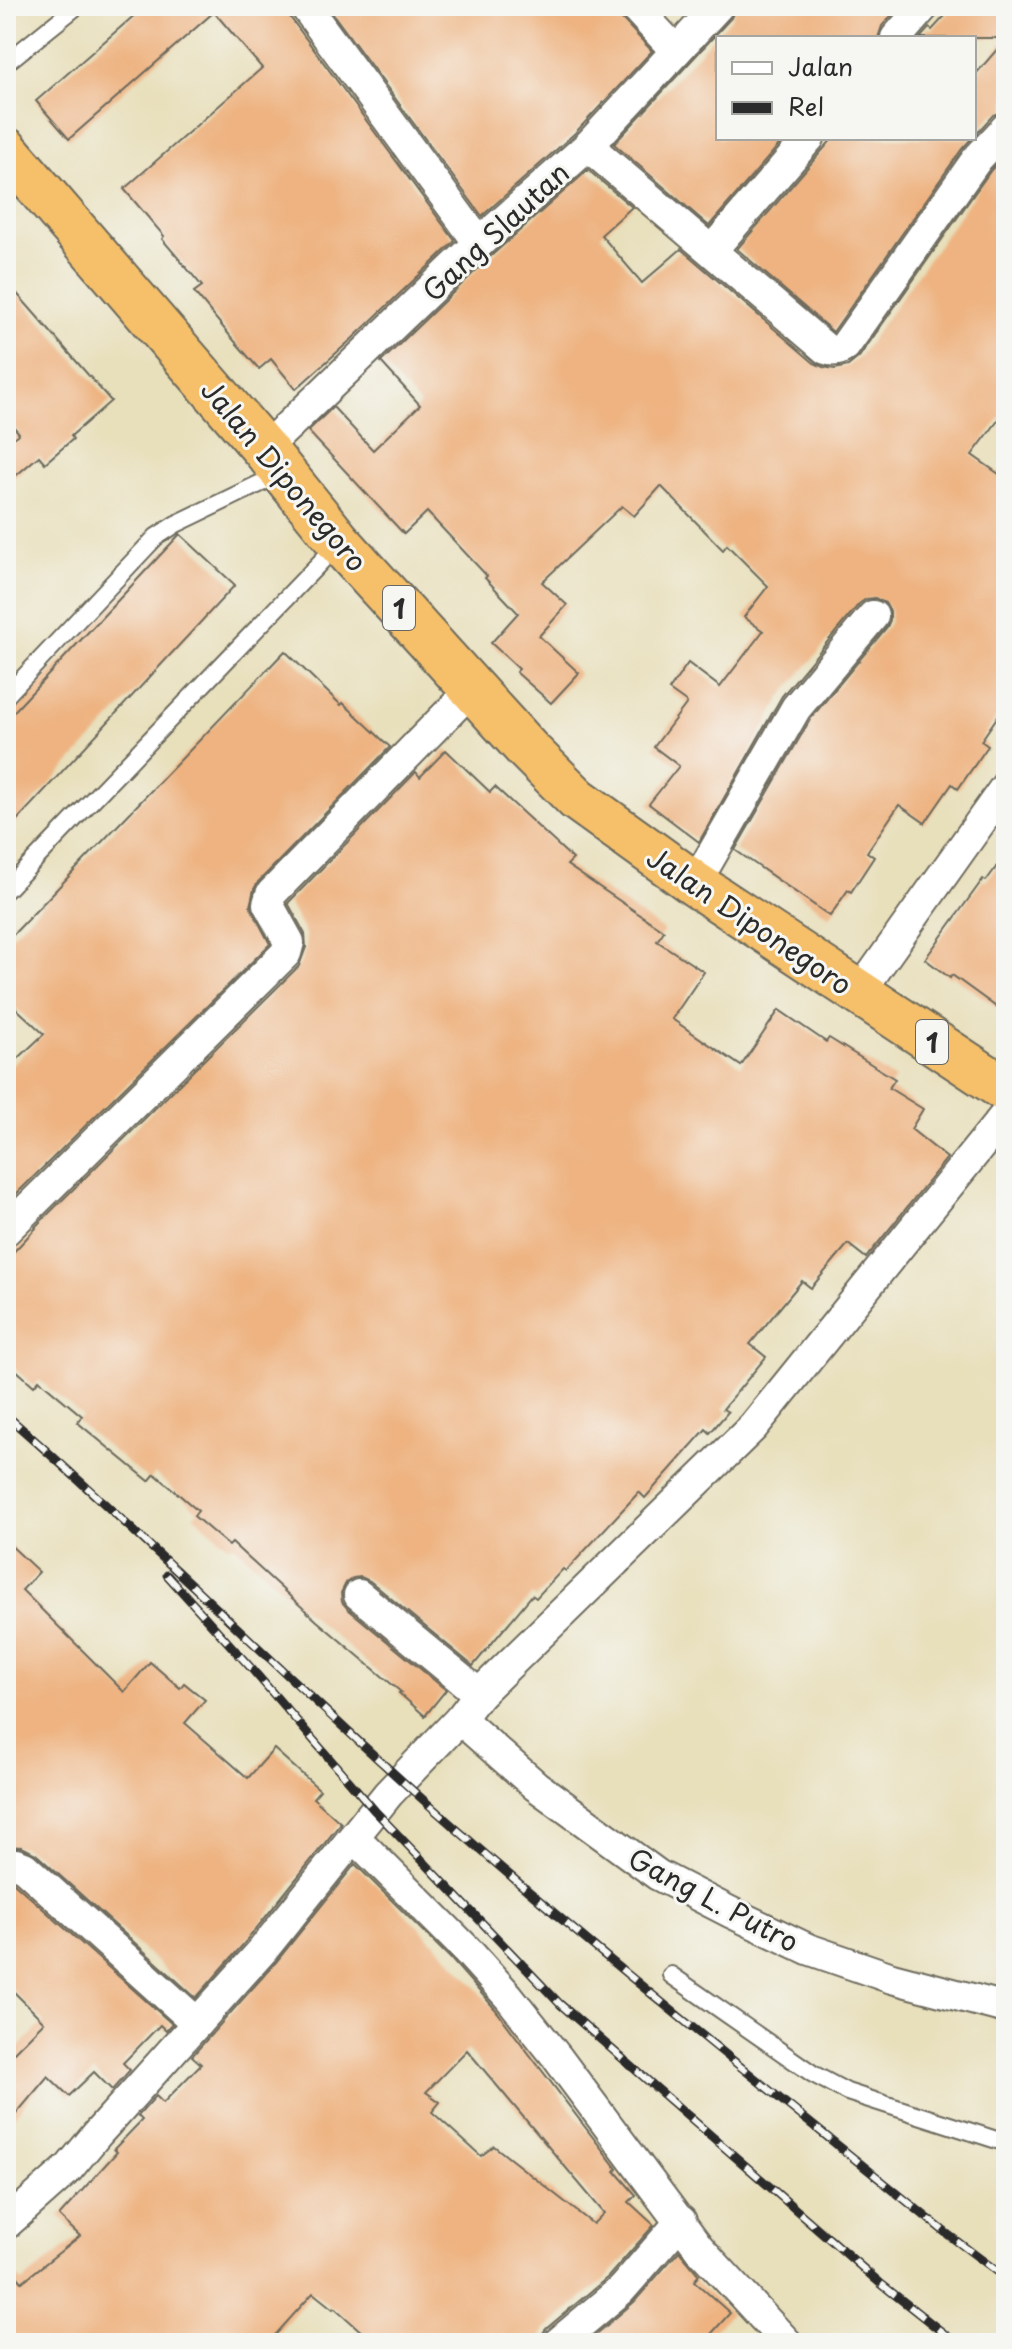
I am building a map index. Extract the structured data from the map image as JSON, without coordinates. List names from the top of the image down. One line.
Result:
{"streets":{"highway":["Jalan Diponegoro","1"],"street":["Gang Slautan","Gang L. Putro"]},"crossings":[["Gang Slautan","Jalan Diponegoro"]],"legend":["Jalan","Rel"]}
